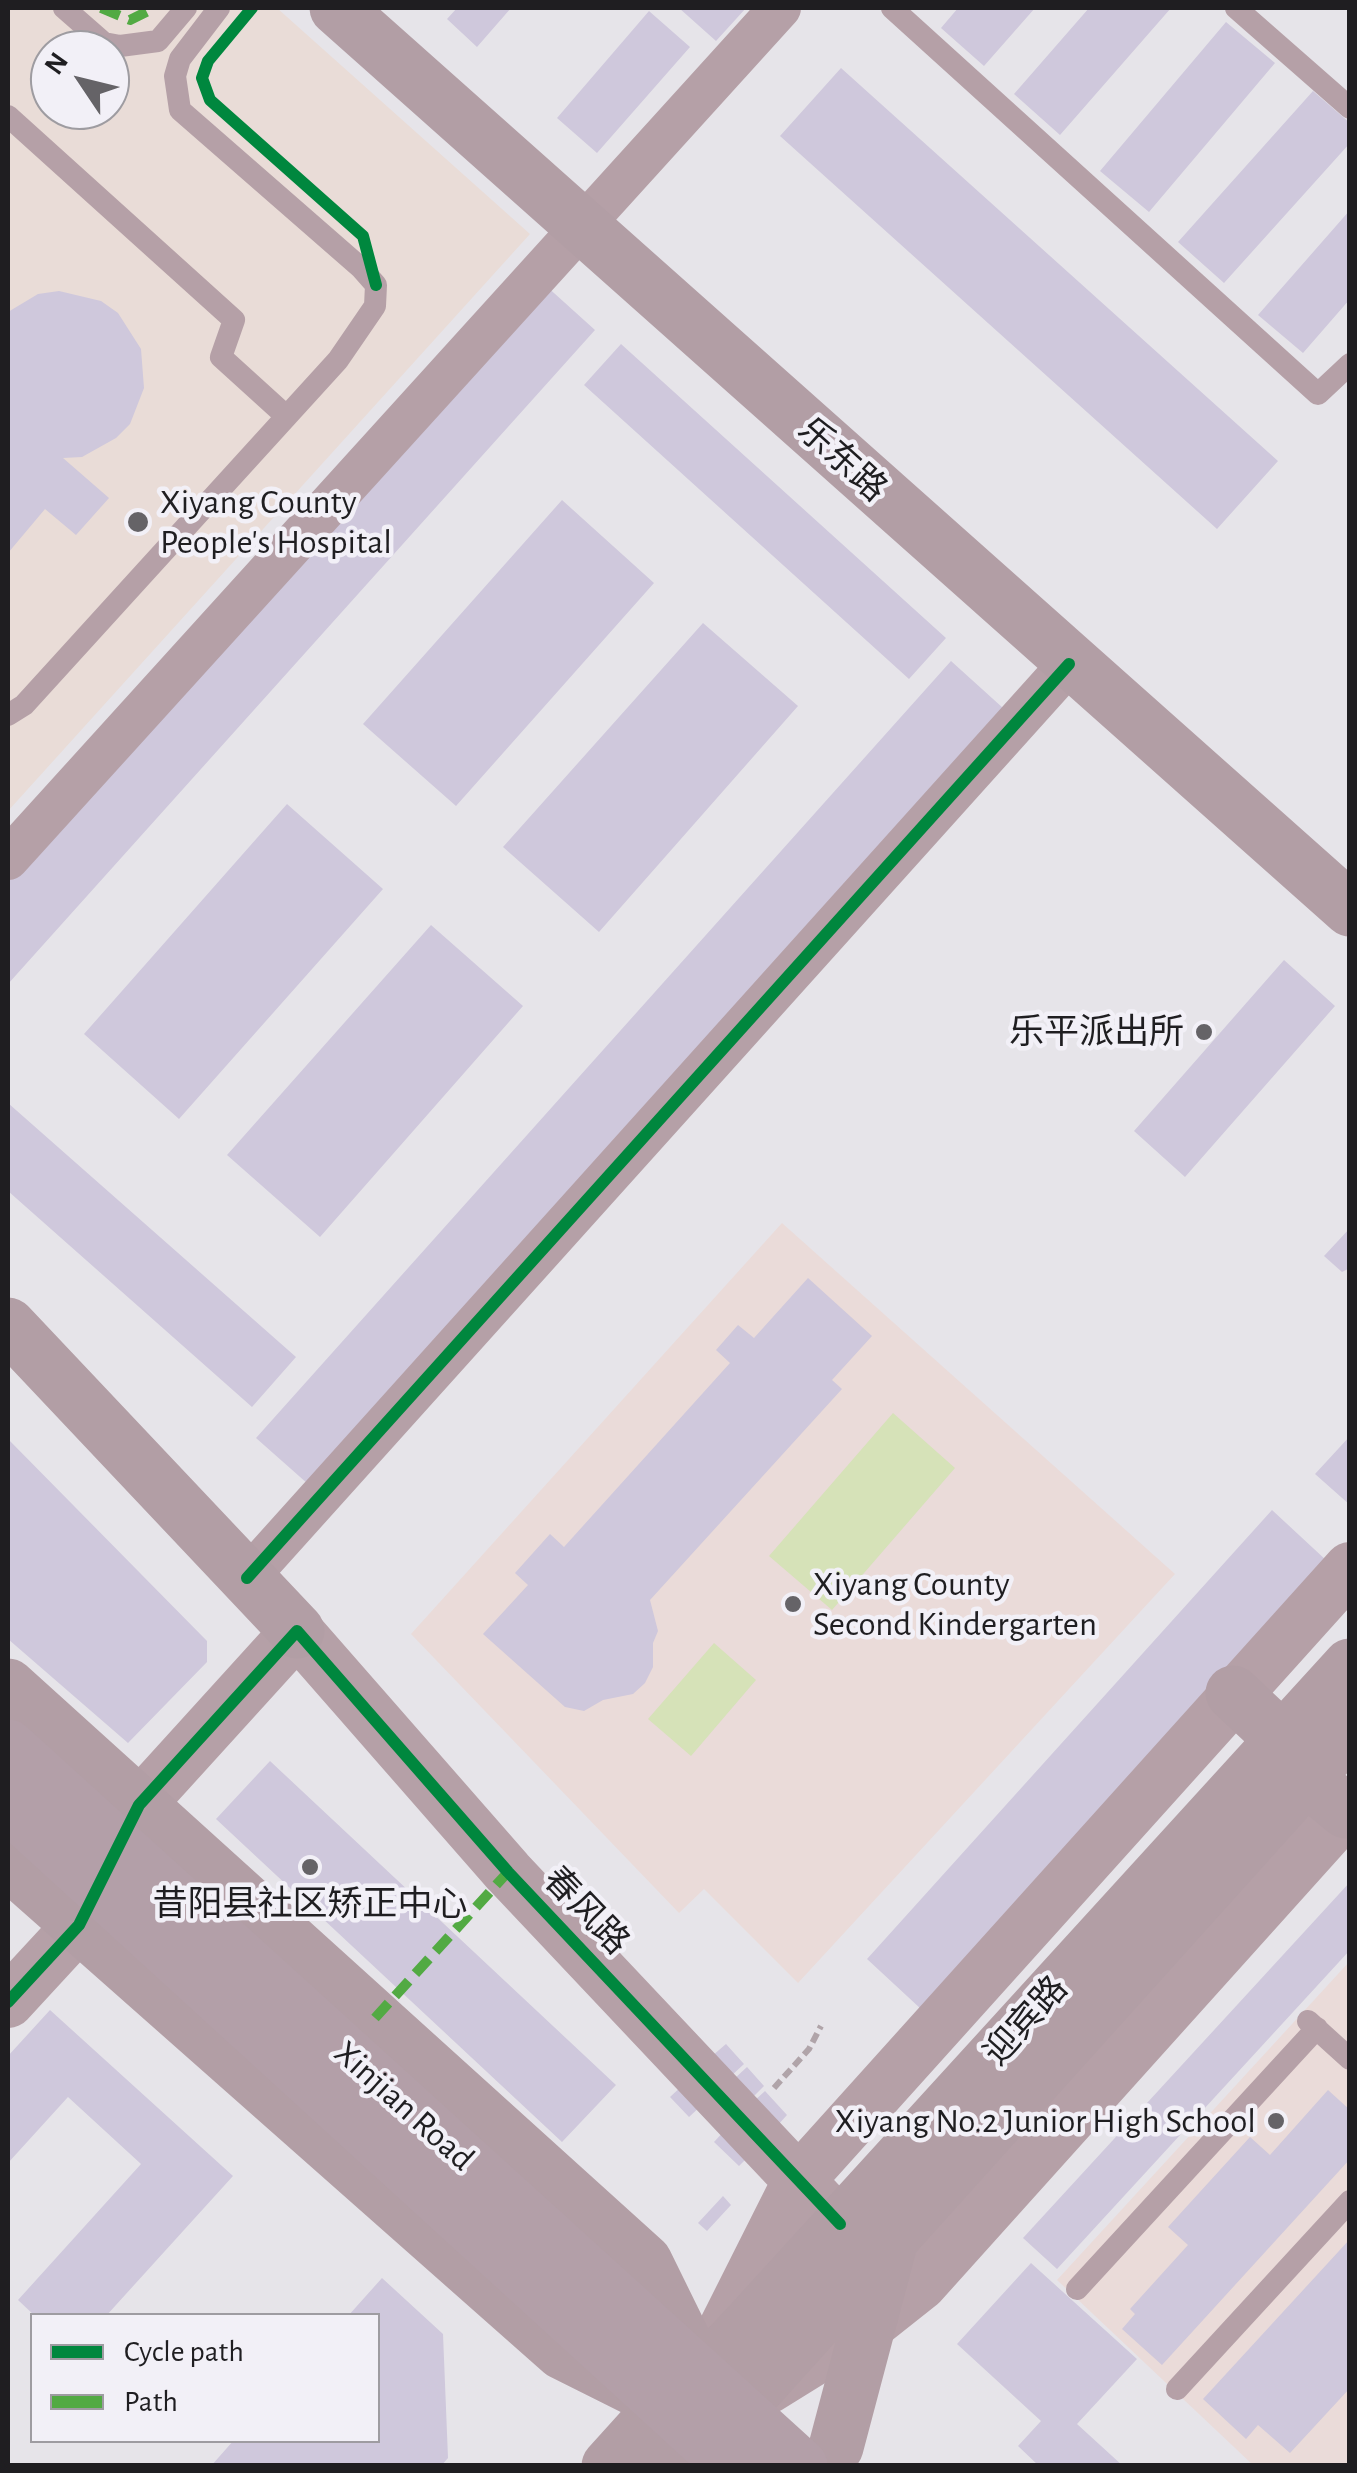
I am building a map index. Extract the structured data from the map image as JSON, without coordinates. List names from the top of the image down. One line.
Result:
{"streets":{"main road":["乐东路","春风路","迎宾路","Xinjian Road"]},"crossings":[["春风路","迎宾路"],["迎宾路","Xinjian Road"]],"places":["Xiyang County People's Hospital","乐平派出所","Xiyang County Second Kindergarten","昔阳县社区矫正中心","Xiyang No.2 Junior High School"],"legend":["Cycle path","Path"],"north":"top left"}
